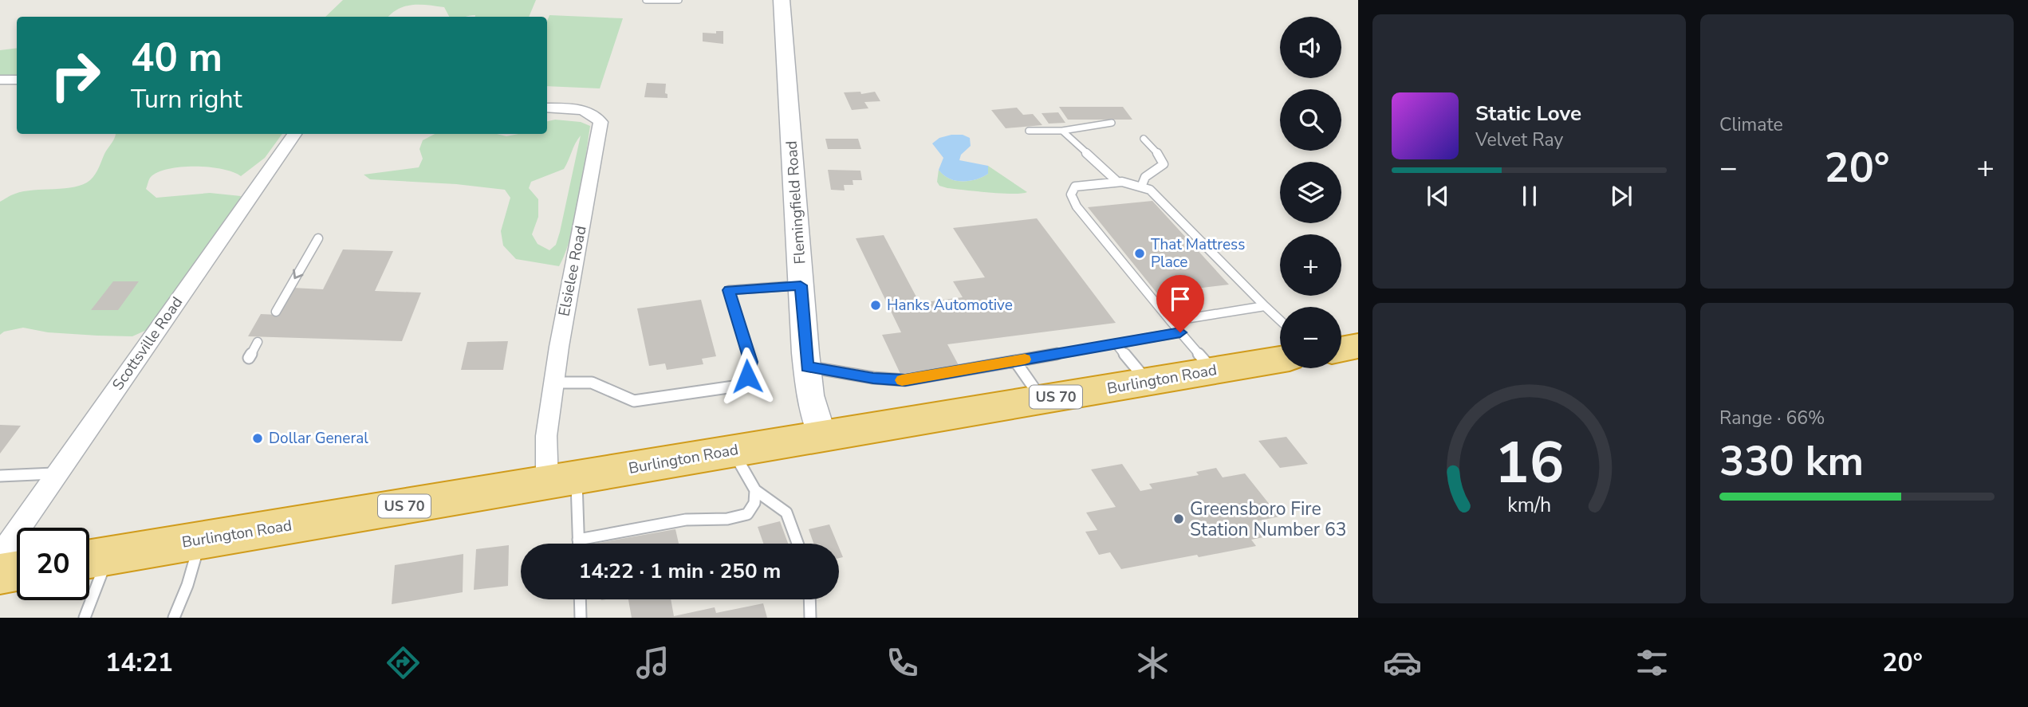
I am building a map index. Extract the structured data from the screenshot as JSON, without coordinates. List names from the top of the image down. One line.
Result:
{"streets":{"highway":["Burlington Road","US 70"],"street":["Flemingfield Road","Elsielee Road","Scottsville Road"]},"crossings":[["Flemingfield Road","Burlington Road"],["Elsielee Road","Burlington Road"]],"places":["That Mattress Place","Hanks Automotive","Dollar General","Greensboro Fire Station Number 63"],"page":{"tile":["Climate",["Range · 66%","330 km"]],"map_buttons":["+","−"],"turn":["40 m","Turn right"],"song":["Static Love","Velvet Ray"],"heat":["−","20°","+"],"limit":"20","trip":"14:22 · 1 min · 250 m","tabs":["14:21","20°"],"gauge":["16","km/h"]}}
